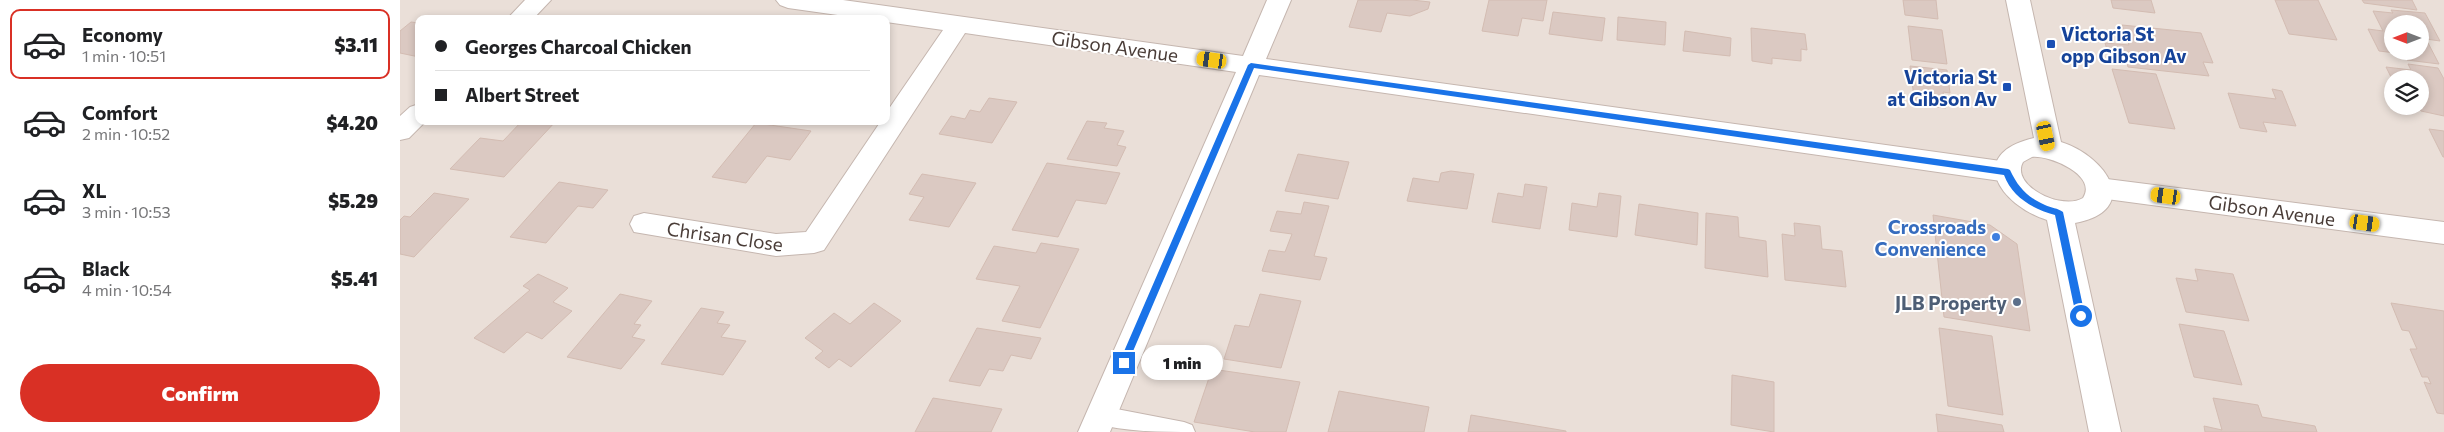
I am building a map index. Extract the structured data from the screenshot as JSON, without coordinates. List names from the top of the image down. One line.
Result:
{"streets":{"street":["Gibson Avenue","Chrisan Close"]},"crossings":[["Gibson Avenue","Chrisan Close"]],"places":{"transit":["Victoria St opp Gibson Av","Victoria St at Gibson Av"],"other":["Crossroads Convenience","JLB Property"]},"north":"left","page":{"list":[{"name":"Economy","note":"1 min · 10:51","value":"$3.11"},{"name":"Comfort","note":"2 min · 10:52","value":"$4.20"},{"name":"XL","note":"3 min · 10:53","value":"$5.29"},{"name":"Black","note":"4 min · 10:54","value":"$5.41"}],"banner":["Georges Charcoal Chicken","Albert Street"],"bubble":"1 min","buttons":"Confirm"}}
